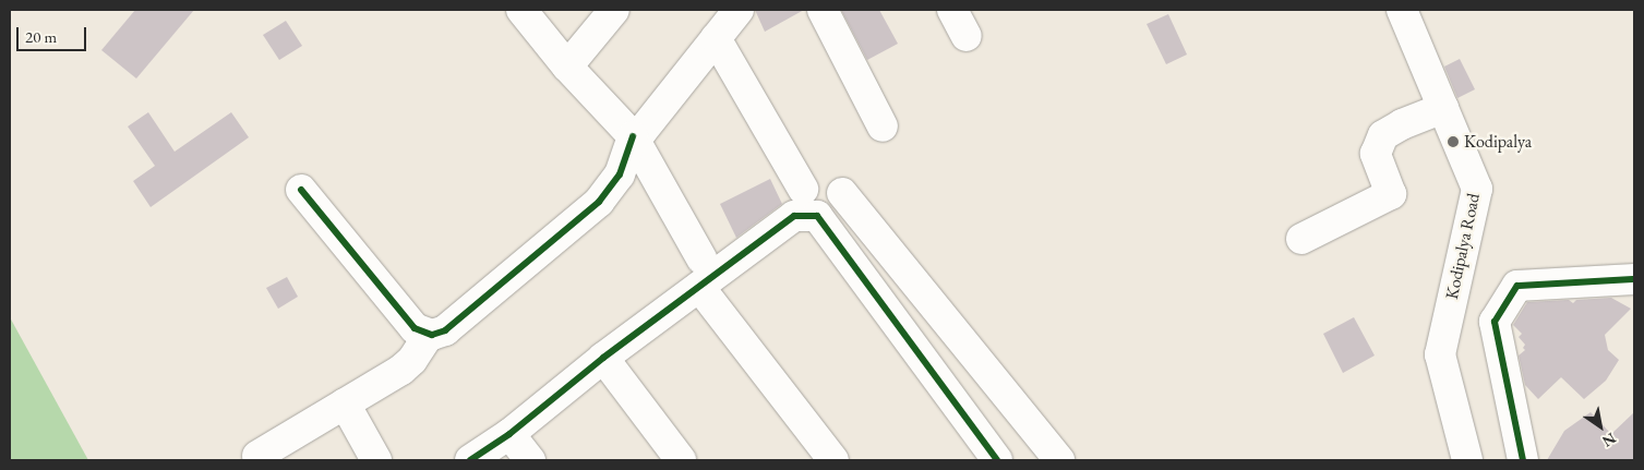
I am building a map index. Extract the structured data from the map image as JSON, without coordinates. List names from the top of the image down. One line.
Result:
{"streets":{"street":["Kodipalya Road"]},"places":["Kodipalya"],"scale_bar":"20 m","north":"bottom right"}
